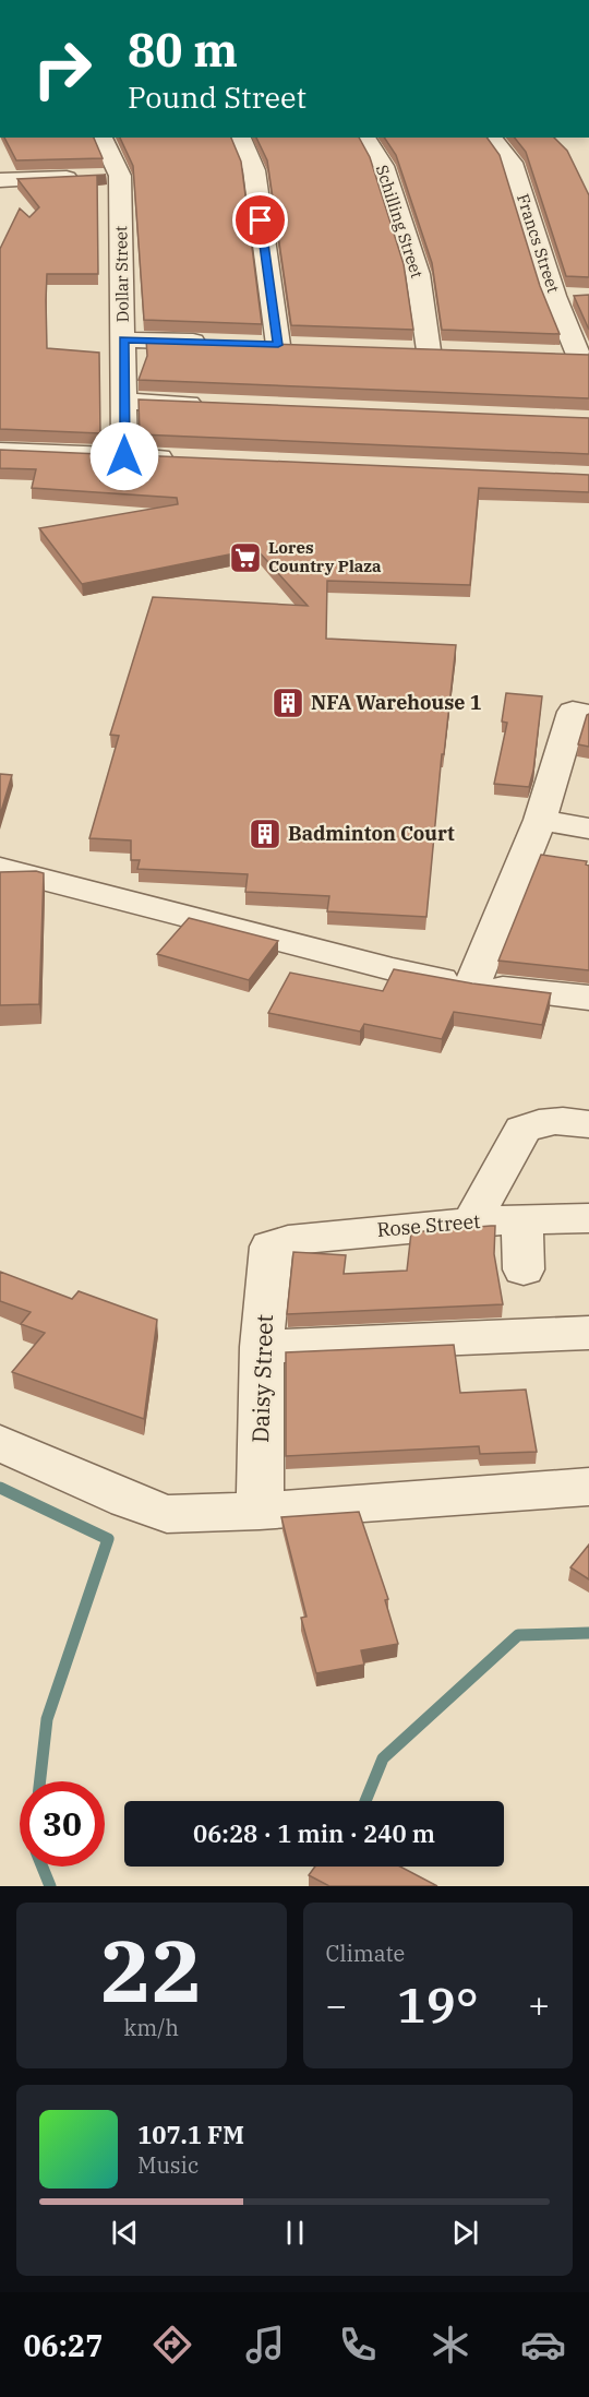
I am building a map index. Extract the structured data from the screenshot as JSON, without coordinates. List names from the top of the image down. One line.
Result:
{"streets":{"street":["Schilling Street","Francs Street","Dollar Street","Rose Street","Daisy Street"]},"crossings":[["Rose Street","Daisy Street"]],"places":{"supermarket":["Lores Country Plaza"],"building":["NFA Warehouse 1","Badminton Court"]},"page":{"turn":["80 m","Pound Street"],"limit":"30","trip":"06:28 · 1 min · 240 m","tile":[["22","km/h"],"Climate"],"heat":["−","19°","+"],"song":["107.1 FM","Music"],"tabs":"06:27"}}
